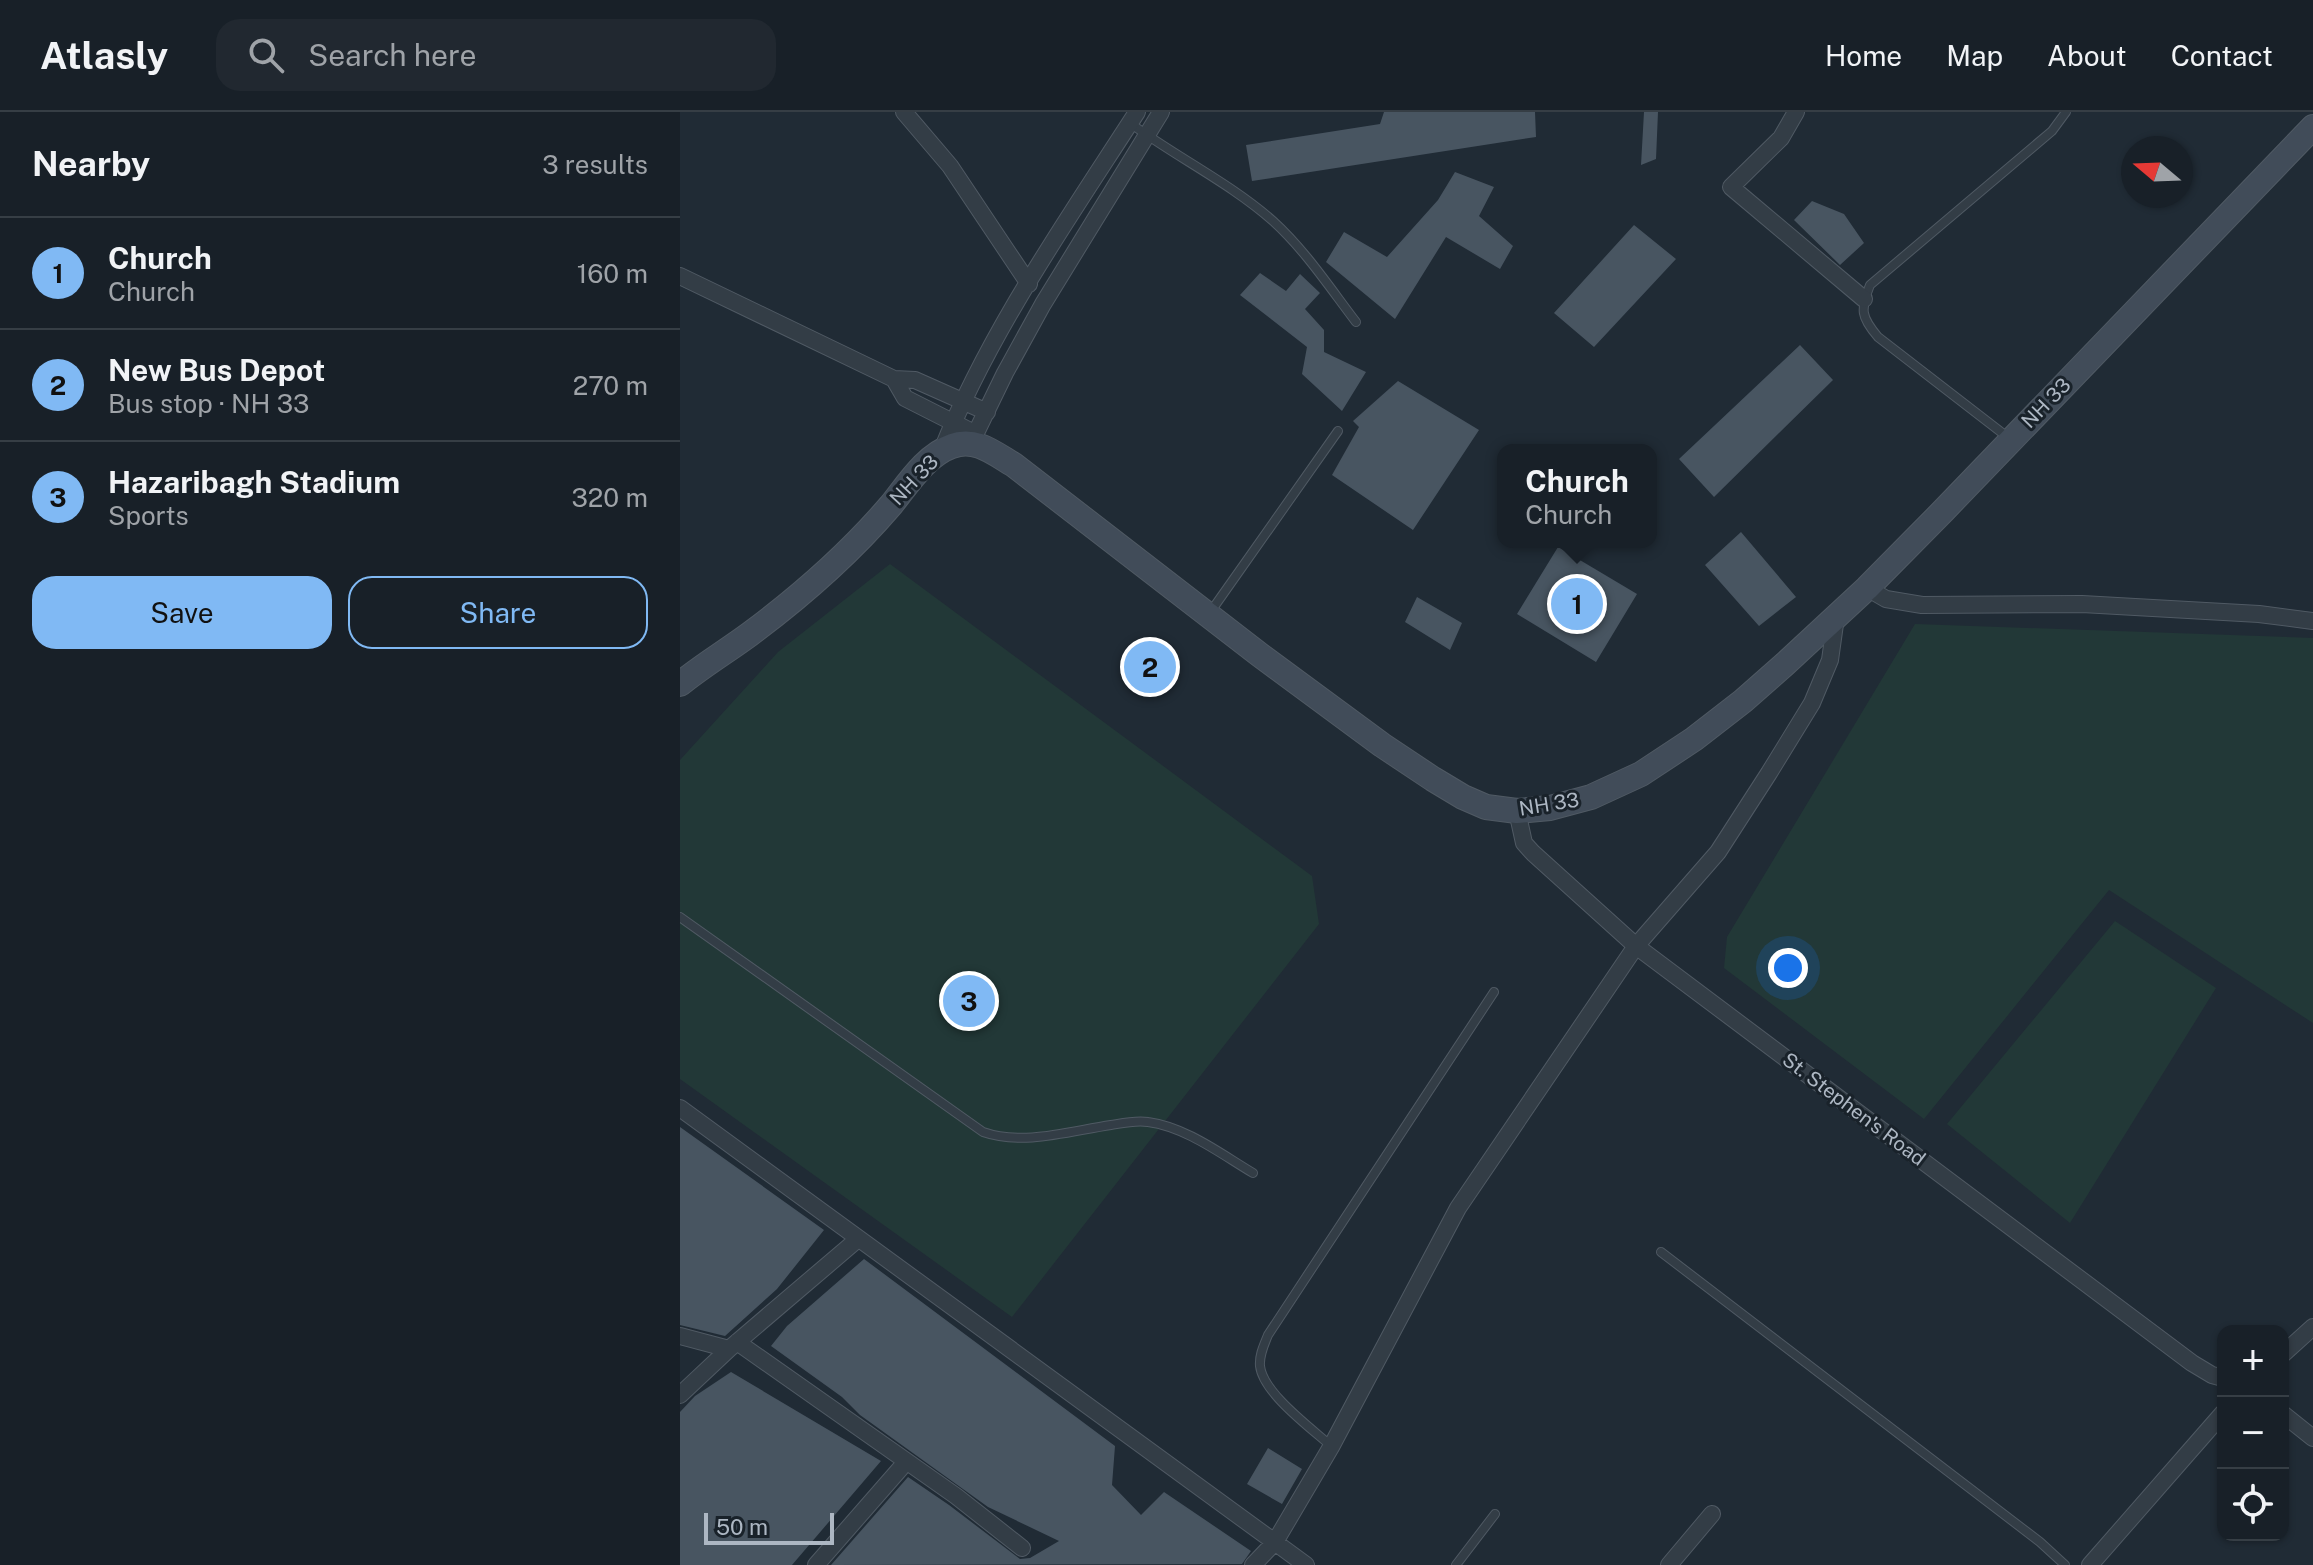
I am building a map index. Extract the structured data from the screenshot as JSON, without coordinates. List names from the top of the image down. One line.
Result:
{"streets":{"main road":["NH 33"],"street":["St. Stephen's Road"]},"crossings":[["NH 33","St. Stephen's Road"]],"scale_bar":"50 m","north":"left","page":{"header":"Atlasly","search":"Search here","nav":["Home","Map","About","Contact"],"heading":["Nearby","3 results"],"list":[{"mark":"1","name":"Church","note":"Church","value":"160 m"},{"mark":"2","name":"New Bus Depot","note":"Bus stop · NH 33","value":"270 m"},{"mark":"3","name":"Hazaribagh Stadium","note":"Sports","value":"320 m"}],"popup":["Church","Church"],"buttons":["Save","Share"],"pins":["1","2","3"],"map_buttons":["+","−"],"scale":"50 m"}}
